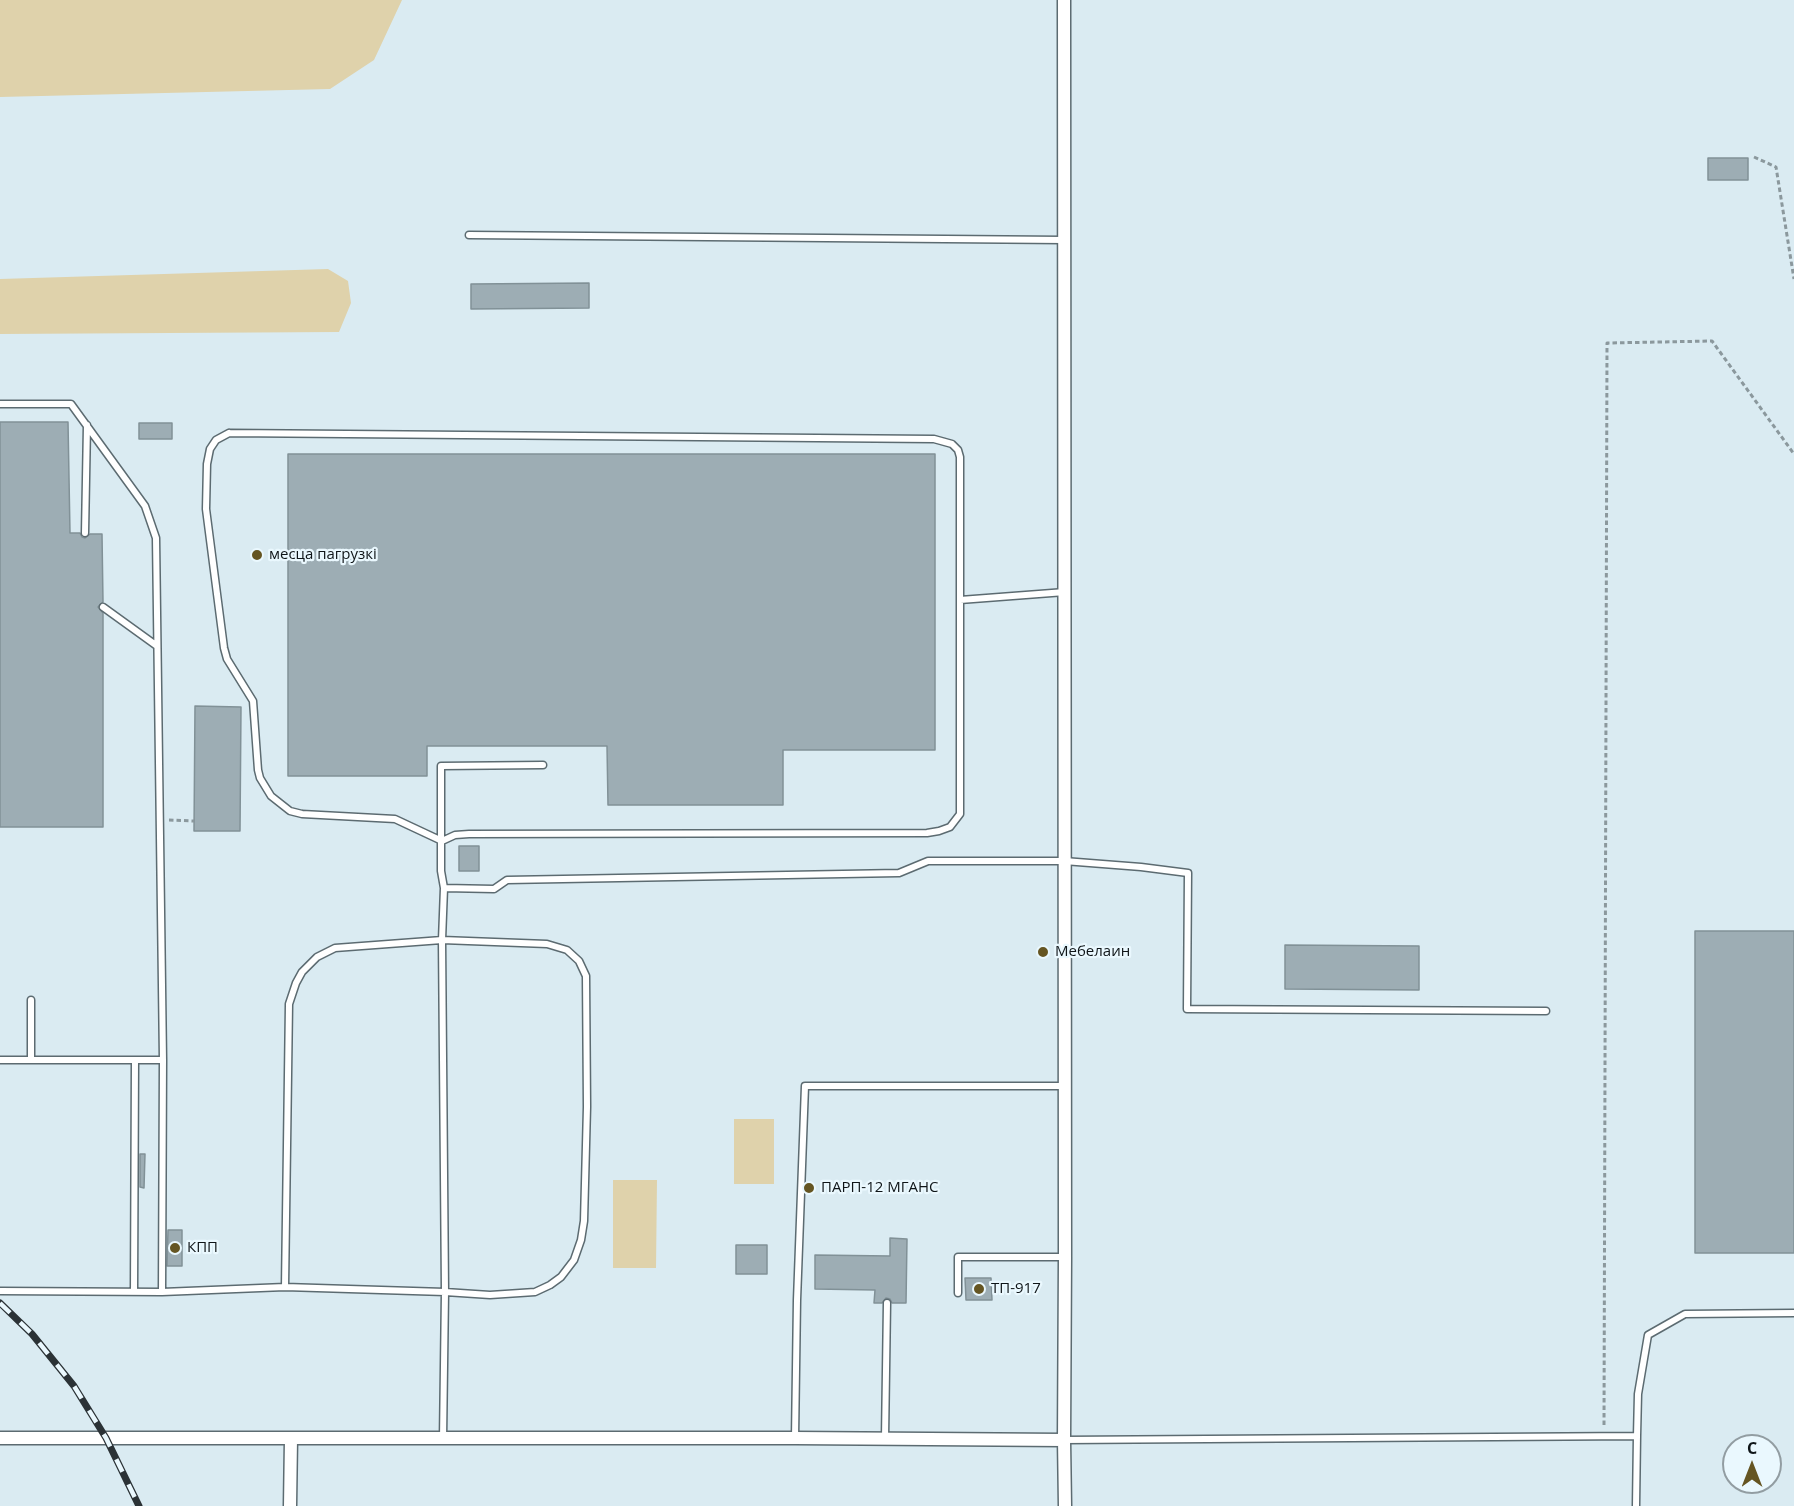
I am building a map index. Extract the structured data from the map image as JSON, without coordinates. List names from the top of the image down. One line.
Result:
{"places":["месца пагрузкі","Мебелаин","ПАРП-12 МГАНС","КПП","ТП-917"],"north":"top"}
